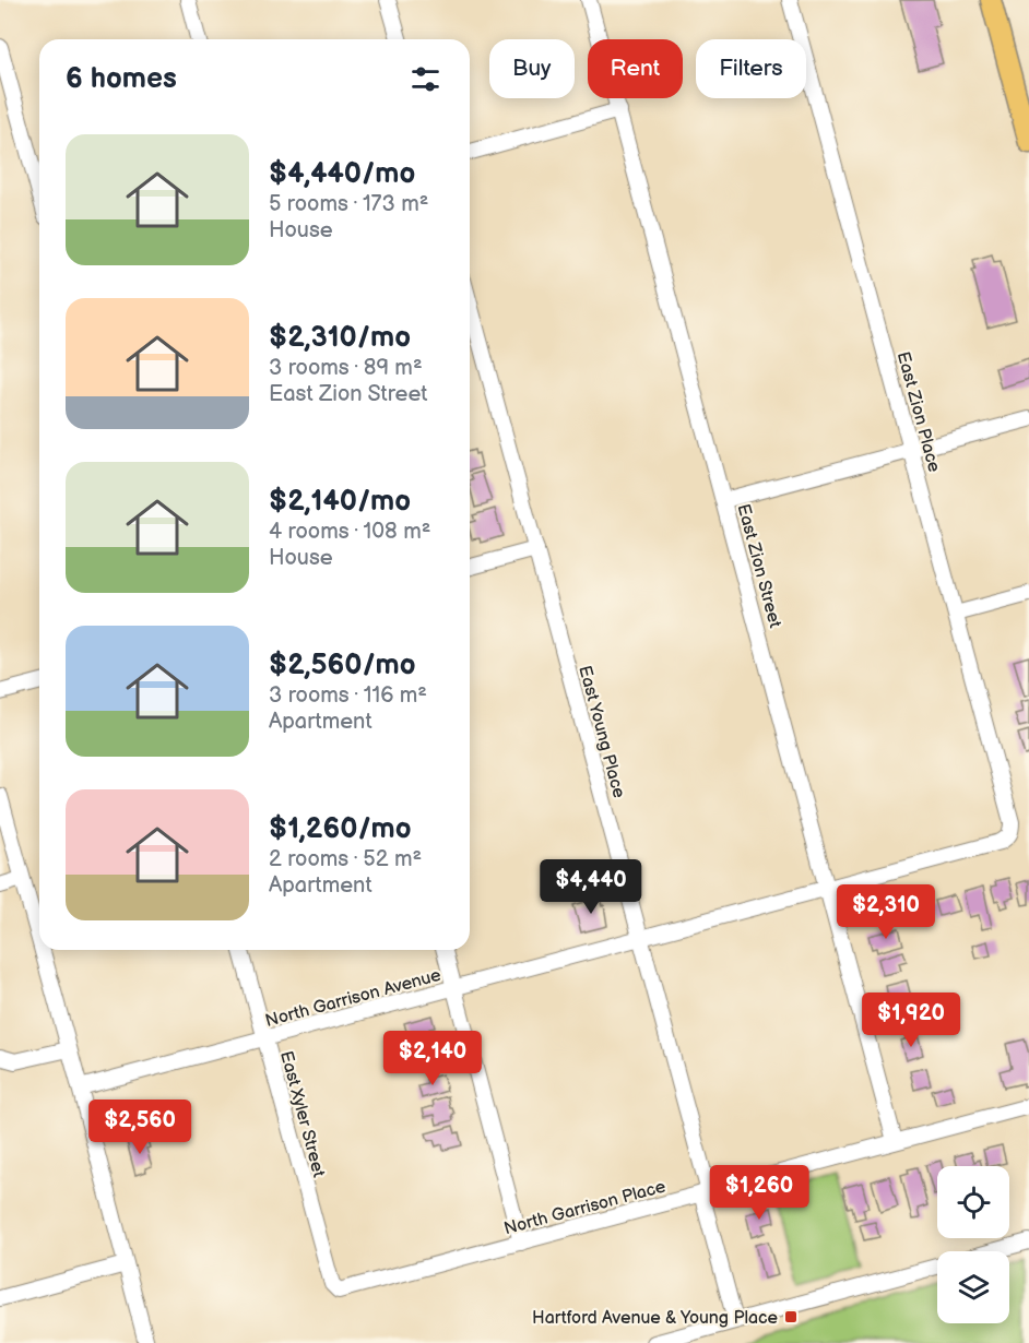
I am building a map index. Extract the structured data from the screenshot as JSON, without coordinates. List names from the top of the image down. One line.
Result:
{"streets":{"street":["East Zion Place","East Zion Street","East Young Place","North Garrison Avenue","East Xyler Street","North Garrison Place"]},"crossings":[["East Zion Place","North Garrison Avenue"],["East Zion Street","North Garrison Avenue"],["East Zion Street","North Garrison Place"],["East Young Place","North Garrison Avenue"],["East Young Place","North Garrison Place"],["North Garrison Avenue","East Xyler Street"],["East Xyler Street","North Garrison Place"]],"places":{"transit":["Hartford Avenue & Young Place"]},"page":{"chip":["Buy","Rent","Filters"],"heading":"6 homes","list":[{"name":"$4,440/mo","note":"5 rooms · 173 m² · House"},{"name":"$2,310/mo","note":"3 rooms · 89 m² · East Zion Street"},{"name":"$2,140/mo","note":"4 rooms · 108 m² · House"},{"name":"$2,560/mo","note":"3 rooms · 116 m² · Apartment"},{"name":"$1,260/mo","note":"2 rooms · 52 m² · Apartment"}],"price":["$4,440","$2,310","$1,920","$2,140","$2,560","$1,260"]}}
